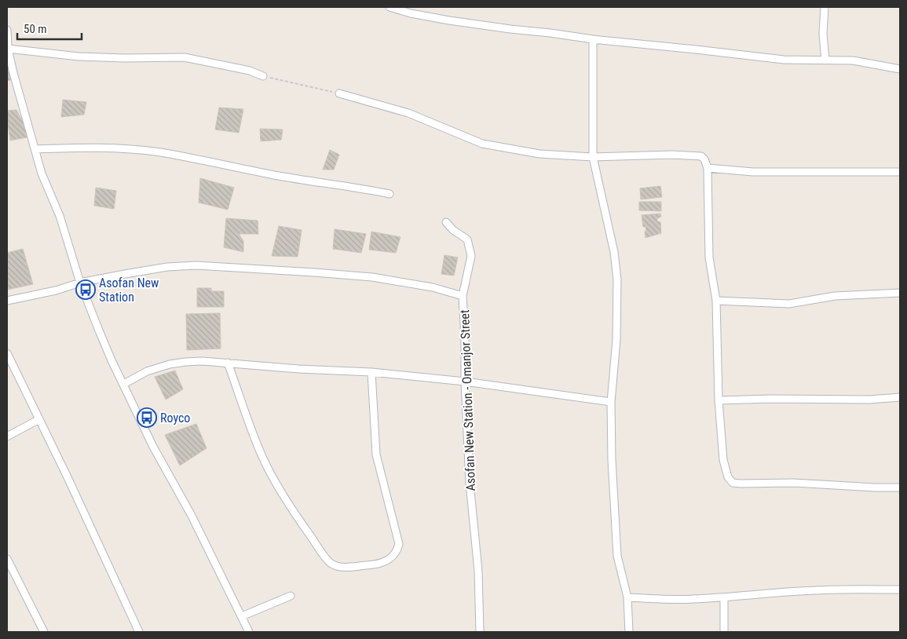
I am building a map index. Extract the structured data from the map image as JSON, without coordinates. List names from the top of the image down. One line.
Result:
{"streets":{"street":["Asofan New Station - Omanjor Street"]},"places":{"bus stop":["Asofan New Station","Royco"]},"scale_bar":"50 m"}
